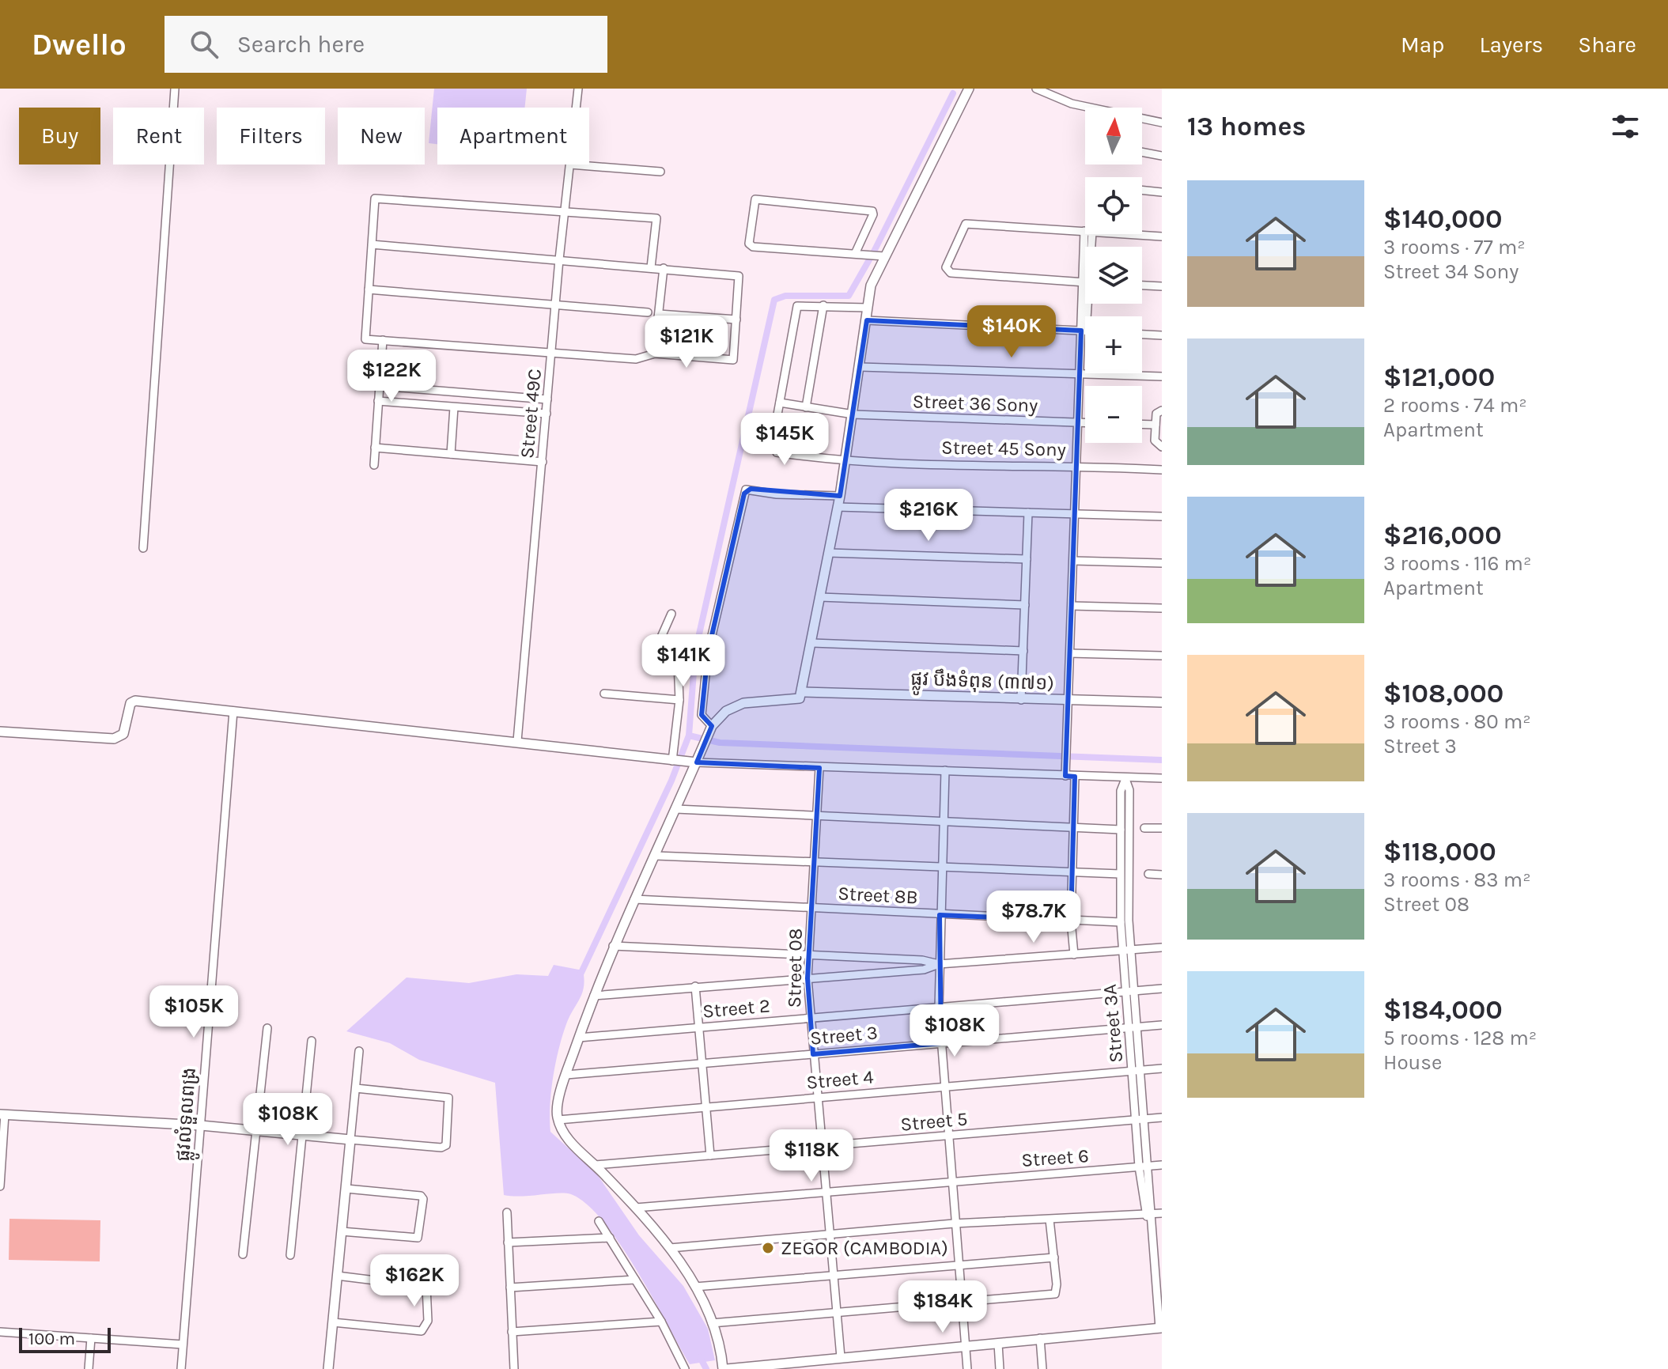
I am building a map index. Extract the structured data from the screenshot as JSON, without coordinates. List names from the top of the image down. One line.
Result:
{"streets":{"street":["Street 36 Sony","Street 49C","Street 45 Sony","ផ្លូវ បឹងទំពុន (៣៧១)","Street 8B","Street 08","Street 2","Street 3A","Street 3","Street 4","ផ្លូវលំទួលពង្រ","Street 5","Street 6"]},"crossings":[["Street 36 Sony","Street 45 Sony"],["Street 8B","Street 08"],["Street 8B","Street 3A"],["Street 08","Street 2"],["Street 08","Street 3"],["Street 08","Street 4"],["Street 08","Street 5"],["Street 08","Street 6"],["Street 2","Street 3A"],["Street 3A","Street 3"],["Street 3A","Street 4"],["Street 3A","Street 5"],["Street 3A","Street 6"]],"places":["ZEGOR (CAMBODIA)"],"scale_bar":"100 m","north":"top","page":{"header":"Dwello","search":"Search here","nav":["Map","Layers","Share"],"heading":"13 homes","map_buttons":["+","−"],"chip":["Buy","Rent","Filters","New","Apartment"],"list":[{"name":"$140,000","note":"3 rooms · 77 m² · Street 34 Sony"},{"name":"$121,000","note":"2 rooms · 74 m² · Apartment"},{"name":"$216,000","note":"3 rooms · 116 m² · Apartment"},{"name":"$108,000","note":"3 rooms · 80 m² · Street 3"},{"name":"$118,000","note":"3 rooms · 83 m² · Street 08"},{"name":"$184,000","note":"5 rooms · 128 m² · House"}],"price":["$140K","$121K","$122K","$145K","$216K","$141K","$78.7K","$105K","$108K","$108K","$118K","$162K","$184K"],"scale":"100 m"}}
